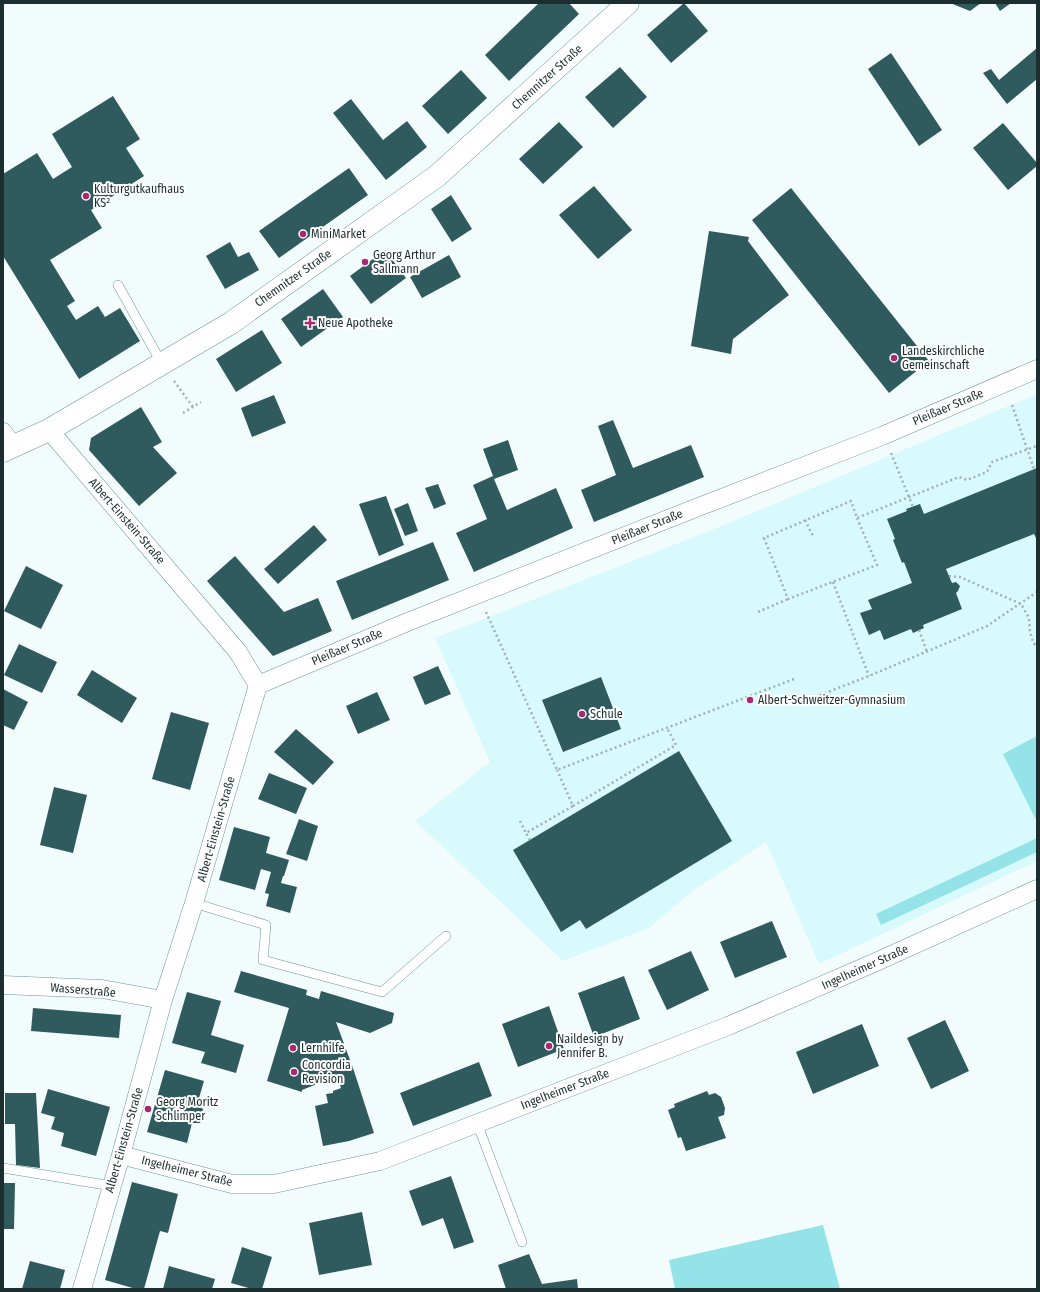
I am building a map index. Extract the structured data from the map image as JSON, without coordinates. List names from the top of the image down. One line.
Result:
{"streets":{"street":["Chemnitzer Straße","Pleißaer Straße","Albert-Einstein-Straße","Ingelheimer Straße","Wasserstraße"]},"crossings":[["Chemnitzer Straße","Albert-Einstein-Straße"],["Pleißaer Straße","Albert-Einstein-Straße"],["Albert-Einstein-Straße","Ingelheimer Straße"],["Albert-Einstein-Straße","Wasserstraße"]],"places":{"other":["Kulturgutkaufhaus KS²","MiniMarket","Georg Arthur Sallmann","Landeskirchliche Gemeinschaft","Albert-Schweitzer-Gymnasium","Schule","Naildesign by Jennifer B.","Lernhilfe","Concordia Revision","Georg Moritz Schlimper"],"health":["Neue Apotheke"]}}
